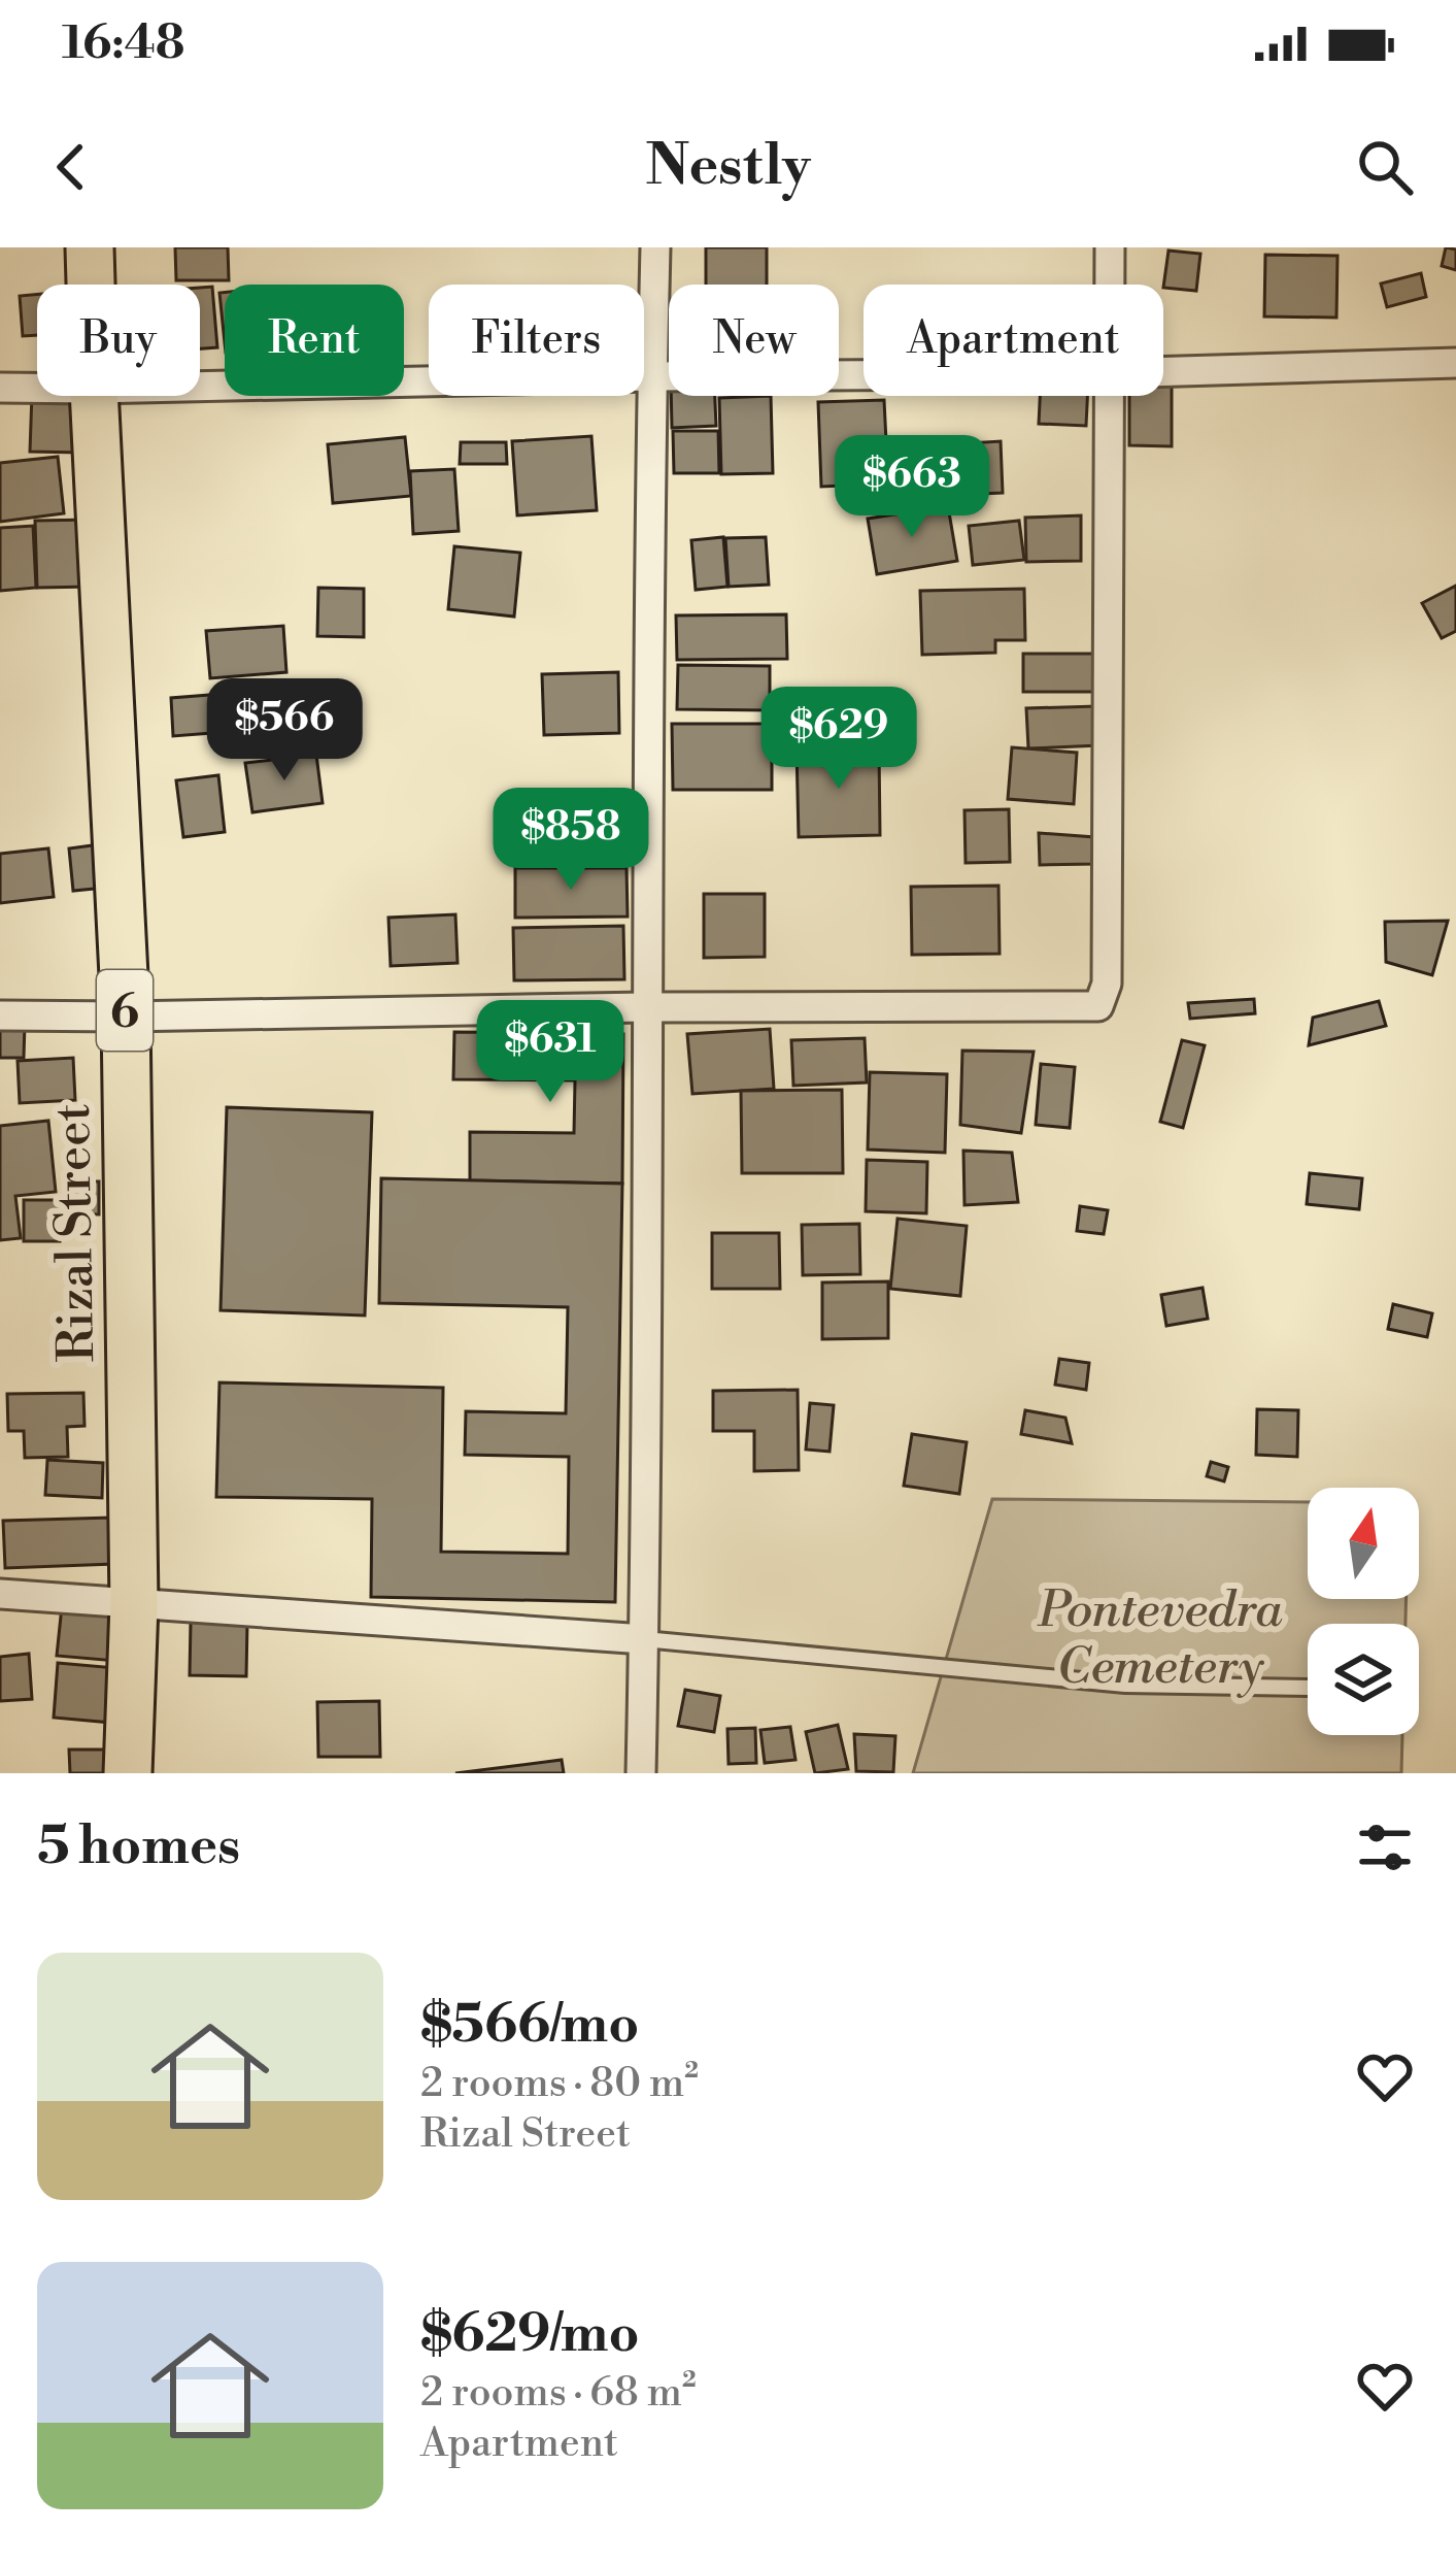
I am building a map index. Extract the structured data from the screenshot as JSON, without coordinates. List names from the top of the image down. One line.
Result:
{"streets":{"highway":["6","Rizal Street"]},"parks":["Pontevedra Cemetery"],"north":"top","page":{"status":"16:48","header":"Nestly","chip":["Buy","Rent","Filters","New","Apartment"],"price":["$663","$566","$629","$858","$631"],"heading":"5 homes","list":[{"name":"$566/mo","note":"2 rooms · 80 m² · Rizal Street"},{"name":"$629/mo","note":"2 rooms · 68 m² · Apartment"}]}}
